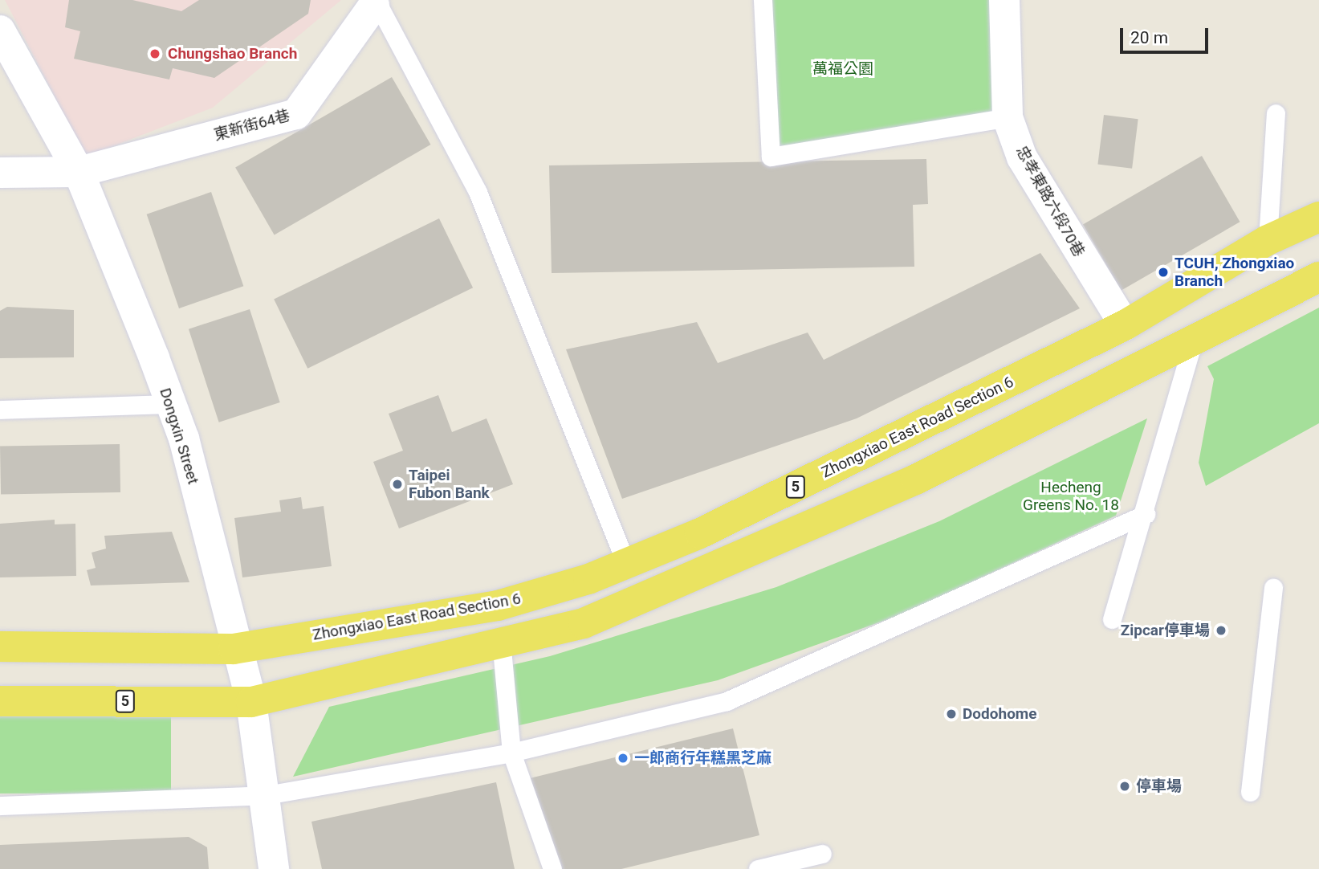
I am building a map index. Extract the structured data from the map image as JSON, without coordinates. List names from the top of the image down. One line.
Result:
{"streets":{"main road":["Zhongxiao East Road Section 6","5"],"street":["東新街64巷","忠孝東路六段70巷","Dongxin Street"]},"crossings":[["東新街64巷","Dongxin Street"],["忠孝東路六段70巷","Zhongxiao East Road Section 6"],["Zhongxiao East Road Section 6","Dongxin Street"],["Dongxin Street","5"]],"parks":["萬福公園","Hecheng Greens No. 18"],"places":["Chungshao Branch","TCUH, Zhongxiao Branch","Taipei Fubon Bank","Zipcar停車場","Dodohome","一郎商行年糕黑芝麻","停車場"],"scale_bar":"20 m"}
